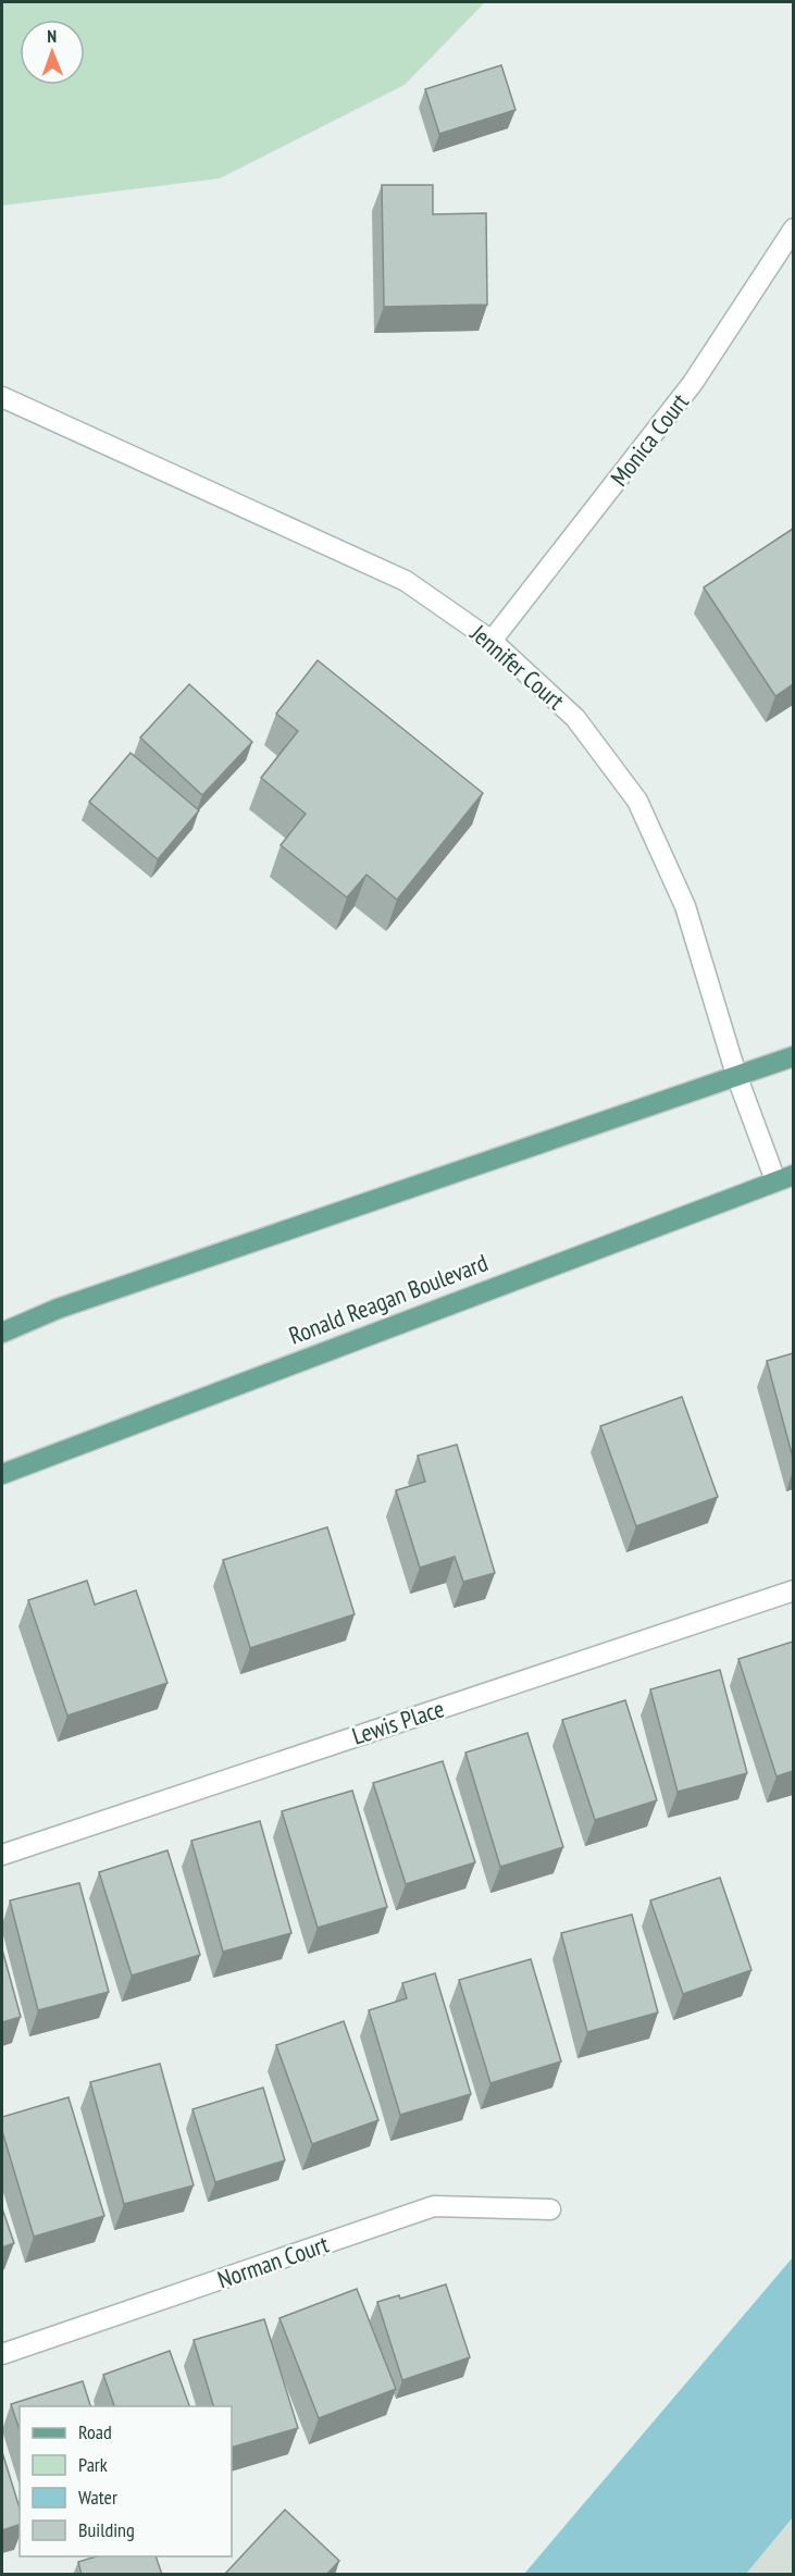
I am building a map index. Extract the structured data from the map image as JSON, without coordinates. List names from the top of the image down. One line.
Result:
{"streets":{"main road":["Ronald Reagan Boulevard"],"street":["Monica Court","Jennifer Court","Lewis Place","Norman Court"]},"crossings":[["Monica Court","Jennifer Court"],["Jennifer Court","Ronald Reagan Boulevard"]],"legend":["Road","Park","Water","Building"],"north":"top"}
